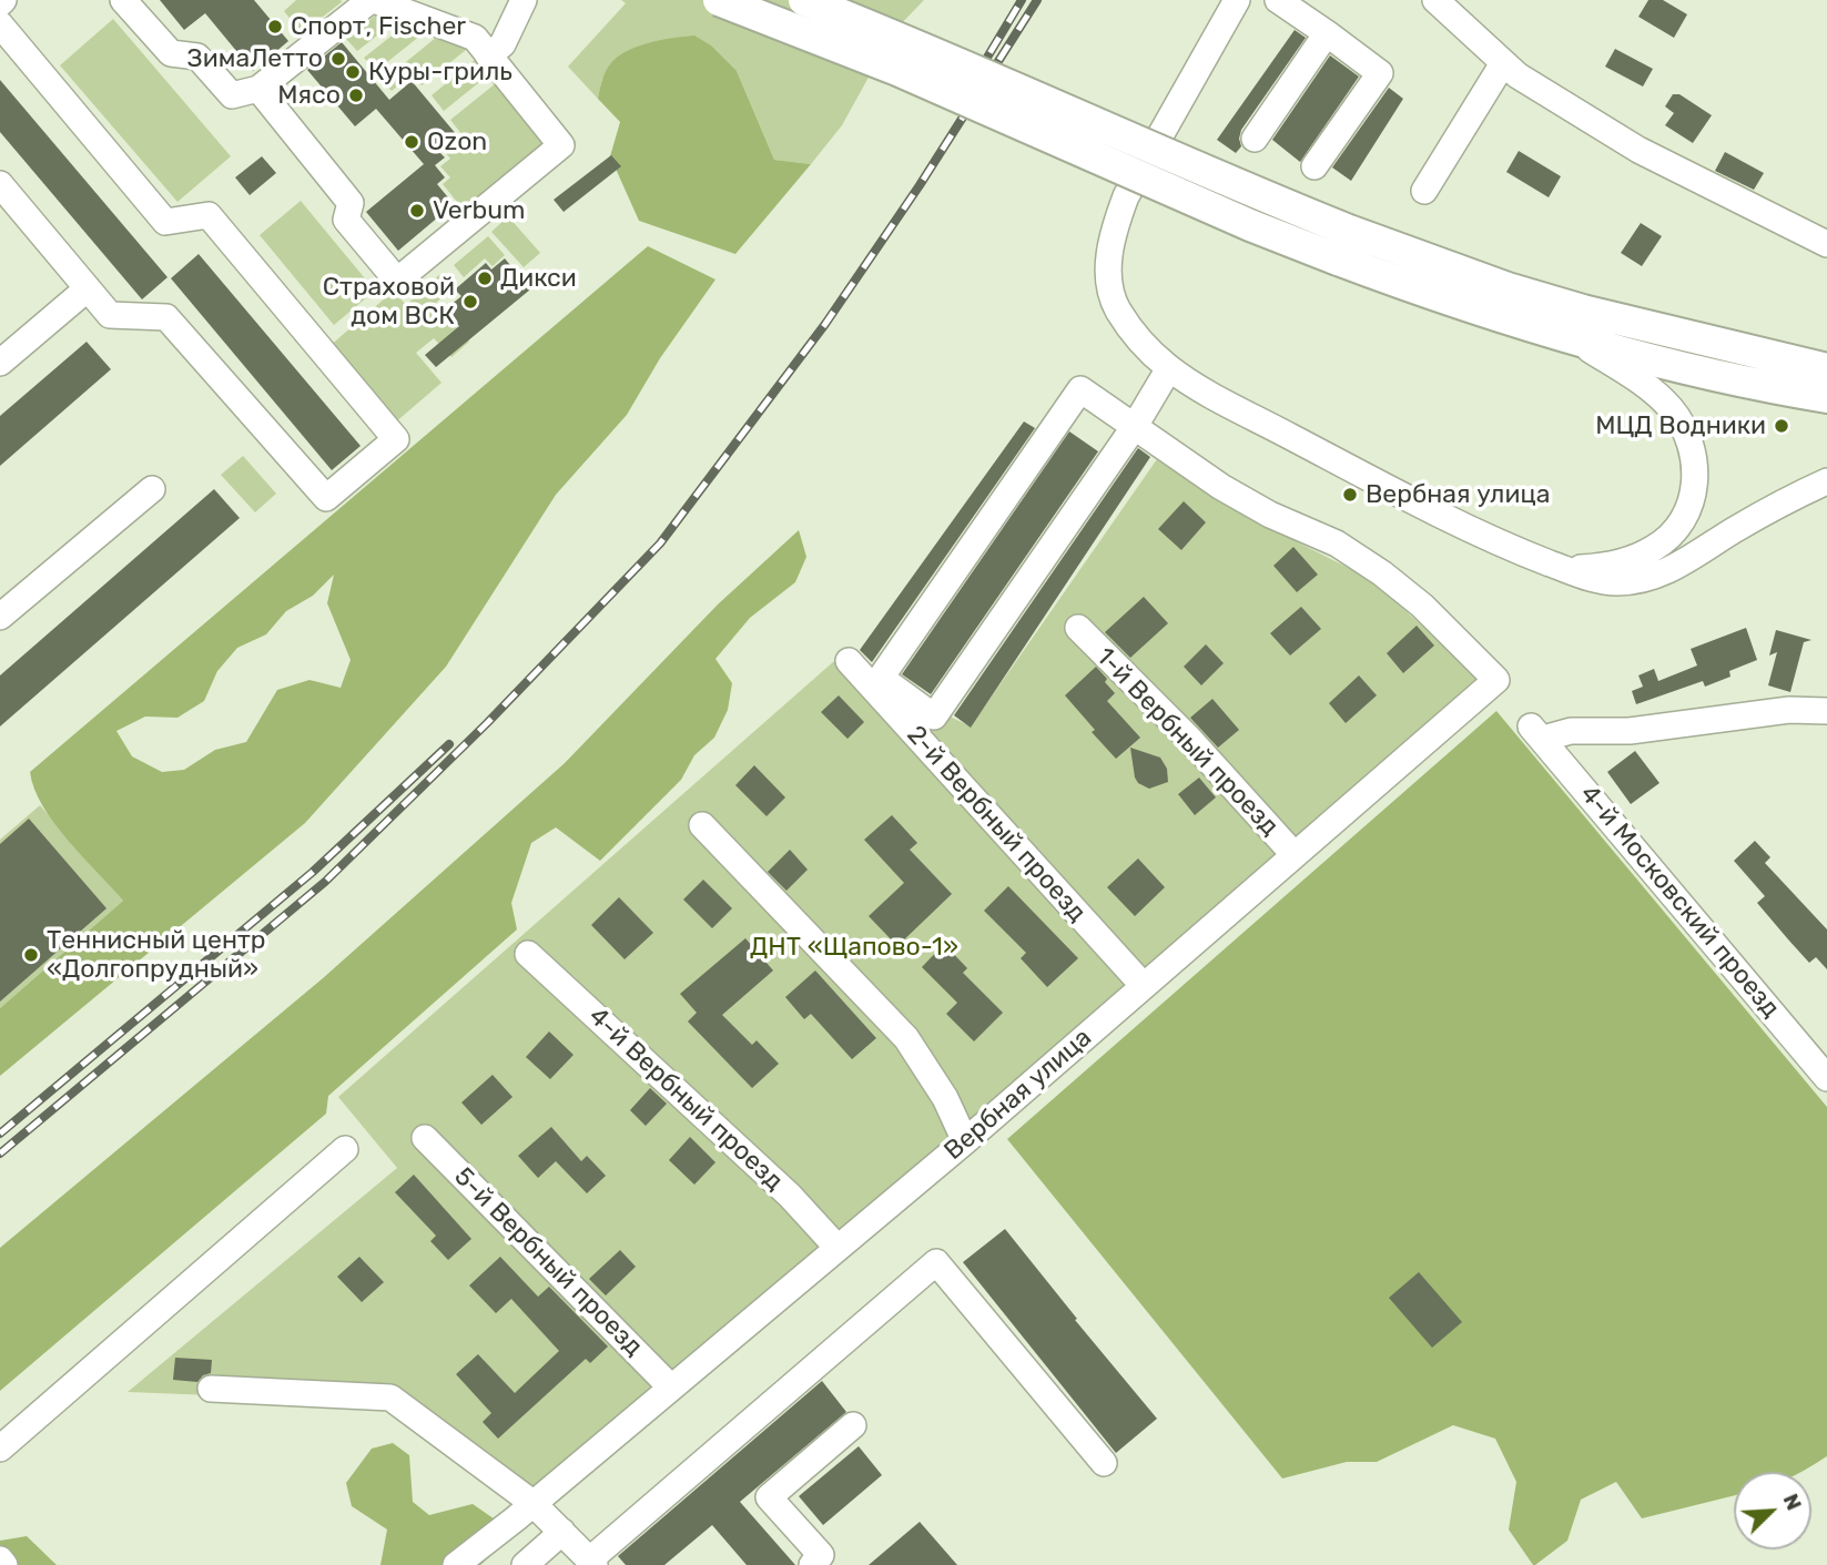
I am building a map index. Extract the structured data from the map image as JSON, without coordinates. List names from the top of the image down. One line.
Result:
{"streets":{"street":["1-й Вербный проезд","2-й Вербный проезд","4-й Московский проезд","Вербная улица","4-й Вербный проезд","5-й Вербный проезд"]},"crossings":[["1-й Вербный проезд","Вербная улица"],["2-й Вербный проезд","Вербная улица"],["Вербная улица","4-й Вербный проезд"],["Вербная улица","5-й Вербный проезд"]],"parks":["ДНТ «Щапово-1»"],"places":["Спорт, Fischer","ЗимаЛетто","Куры-гриль","Мясо","Ozon","Verbum","Дикси","Страховой дом ВСК","МЦД Водники","Вербная улица","Теннисный центр «Долгопрудный»"],"north":"top right"}
